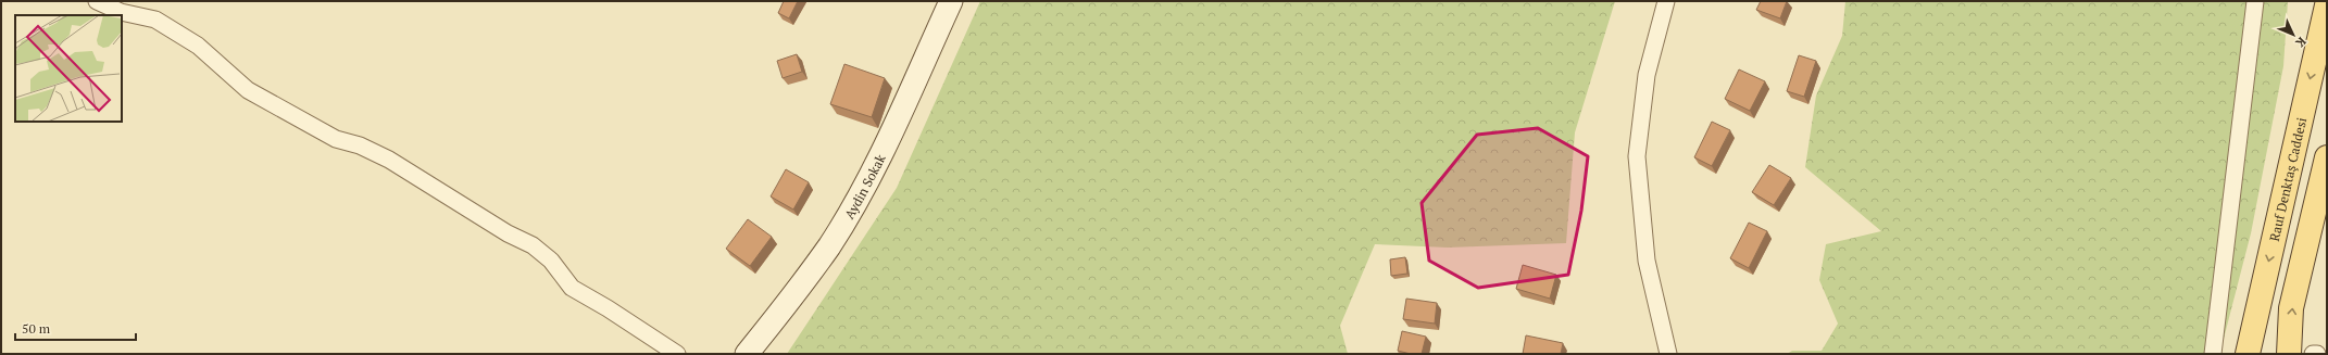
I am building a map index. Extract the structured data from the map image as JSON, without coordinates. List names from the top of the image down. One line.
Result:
{"streets":{"main road":["Rauf Denktaş Caddesi"],"street":["Aydin Sokak"]},"scale_bar":"50 m","north":"bottom right"}
